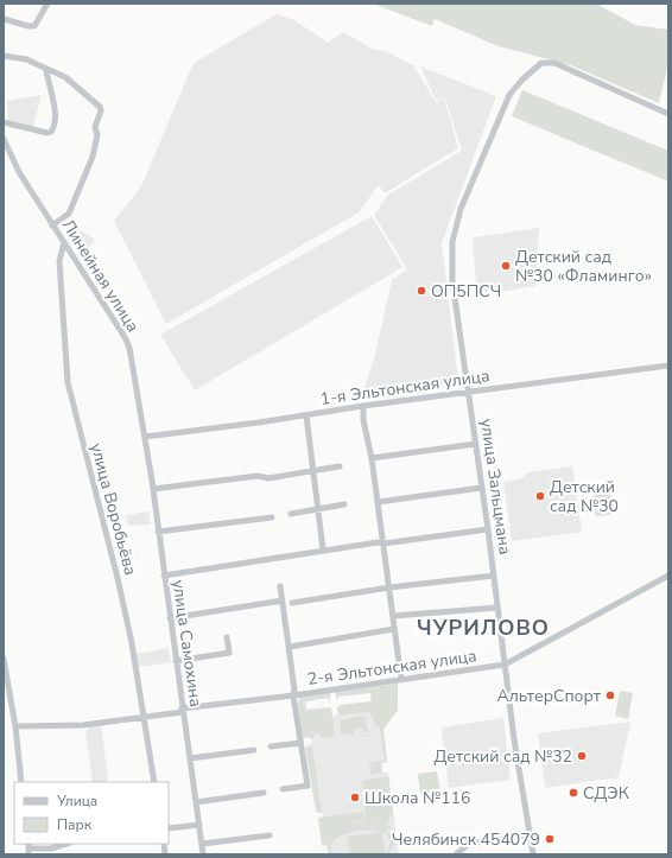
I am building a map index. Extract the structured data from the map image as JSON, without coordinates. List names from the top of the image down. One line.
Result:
{"streets":{"street":["Линейная улица","1-я Эльтонская улица","улица Зальцмана","улица Воробьёва","улица Самохина","2-я Эльтонская улица"]},"crossings":[["Линейная улица","1-я Эльтонская улица"],["Линейная улица","улица Воробьёва"],["Линейная улица","улица Самохина"],["1-я Эльтонская улица","улица Зальцмана"],["1-я Эльтонская улица","улица Самохина"],["улица Зальцмана","2-я Эльтонская улица"],["улица Воробьёва","2-я Эльтонская улица"],["улица Самохина","2-я Эльтонская улица"]],"districts":["ЧУРИЛОВО"],"places":["Детский сад №30 «Фламинго»","ОП5ПСЧ","Детский сад №30","АльтерСпорт","Детский сад №32","СДЭК","Школа №116","Челябинск 454079"],"legend":["Улица","Парк"]}
